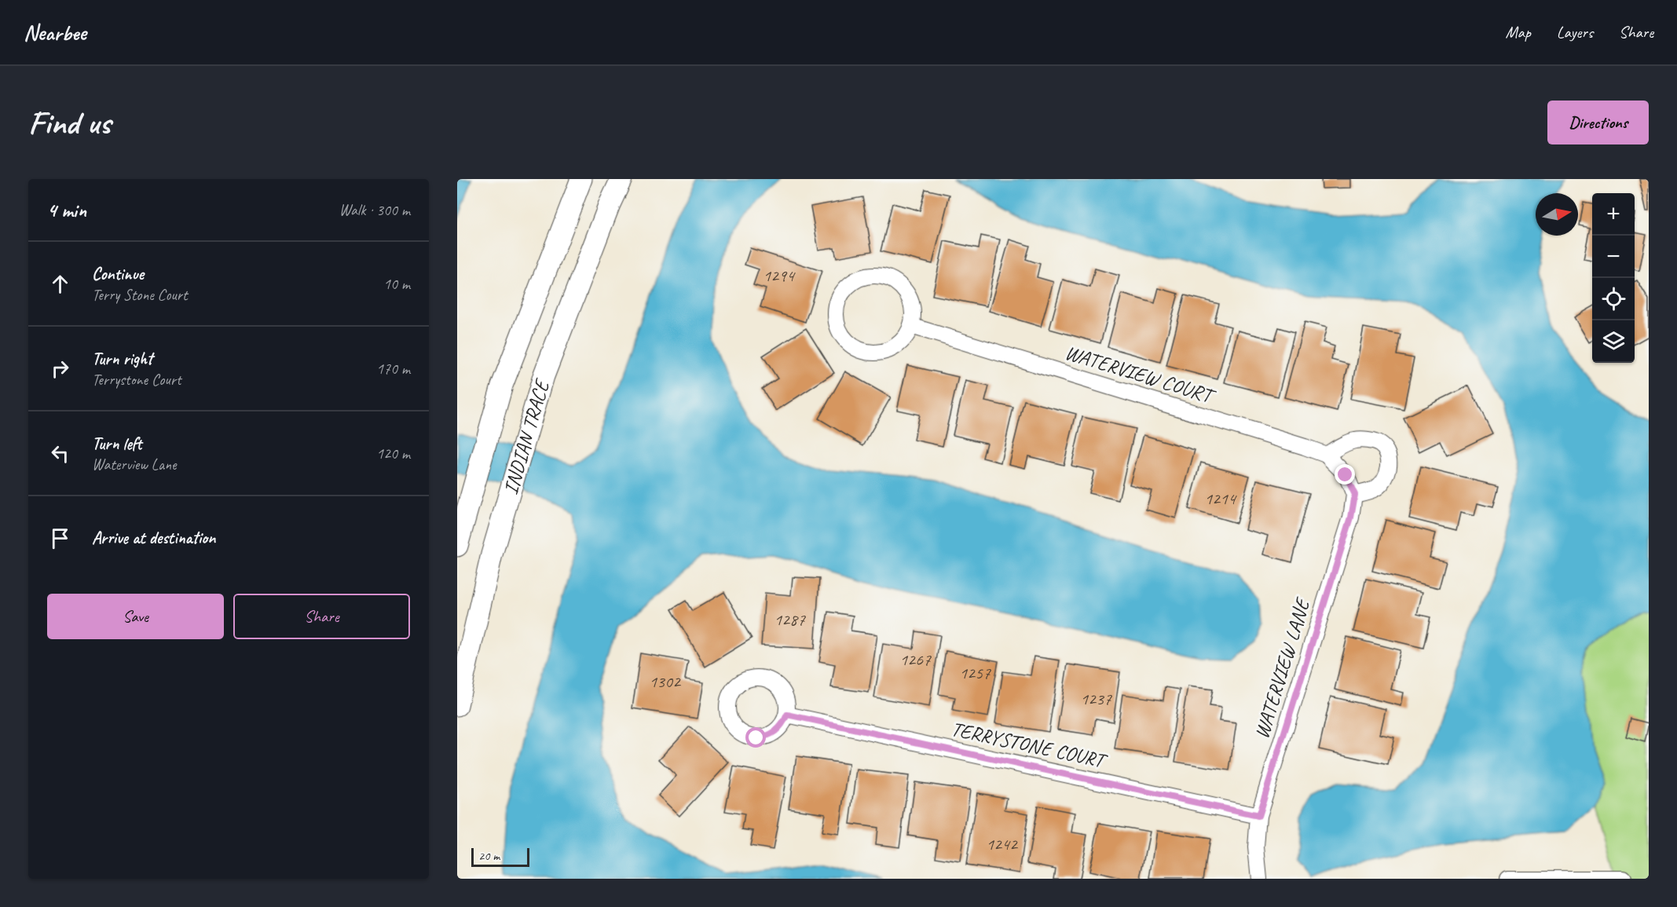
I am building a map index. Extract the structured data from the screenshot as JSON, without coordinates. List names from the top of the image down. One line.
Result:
{"streets":{"main road":["INDIAN TRACE"],"street":["WATERVIEW COURT","WATERVIEW LANE","TERRYSTONE COURT"]},"crossings":[["WATERVIEW COURT","WATERVIEW LANE"],["WATERVIEW LANE","TERRYSTONE COURT"]],"house_numbers":["1294","1214","1287","1267","1257","1302","1237","1242"],"scale_bar":"20 m","north":"right","page":{"header":"Nearbee","nav":["Map","Layers","Share"],"buttons":["Directions",["Save","Share"]],"title":"Find us","heading":["4 min","Walk · 300 m"],"map_buttons":["+","−"],"list":[["Continue","Terry Stone Court","10 m"],["Turn right","Terrystone Court","170 m"],["Turn left","Waterview Lane","120 m"],"Arrive at destination"],"scale":"20 m"}}
